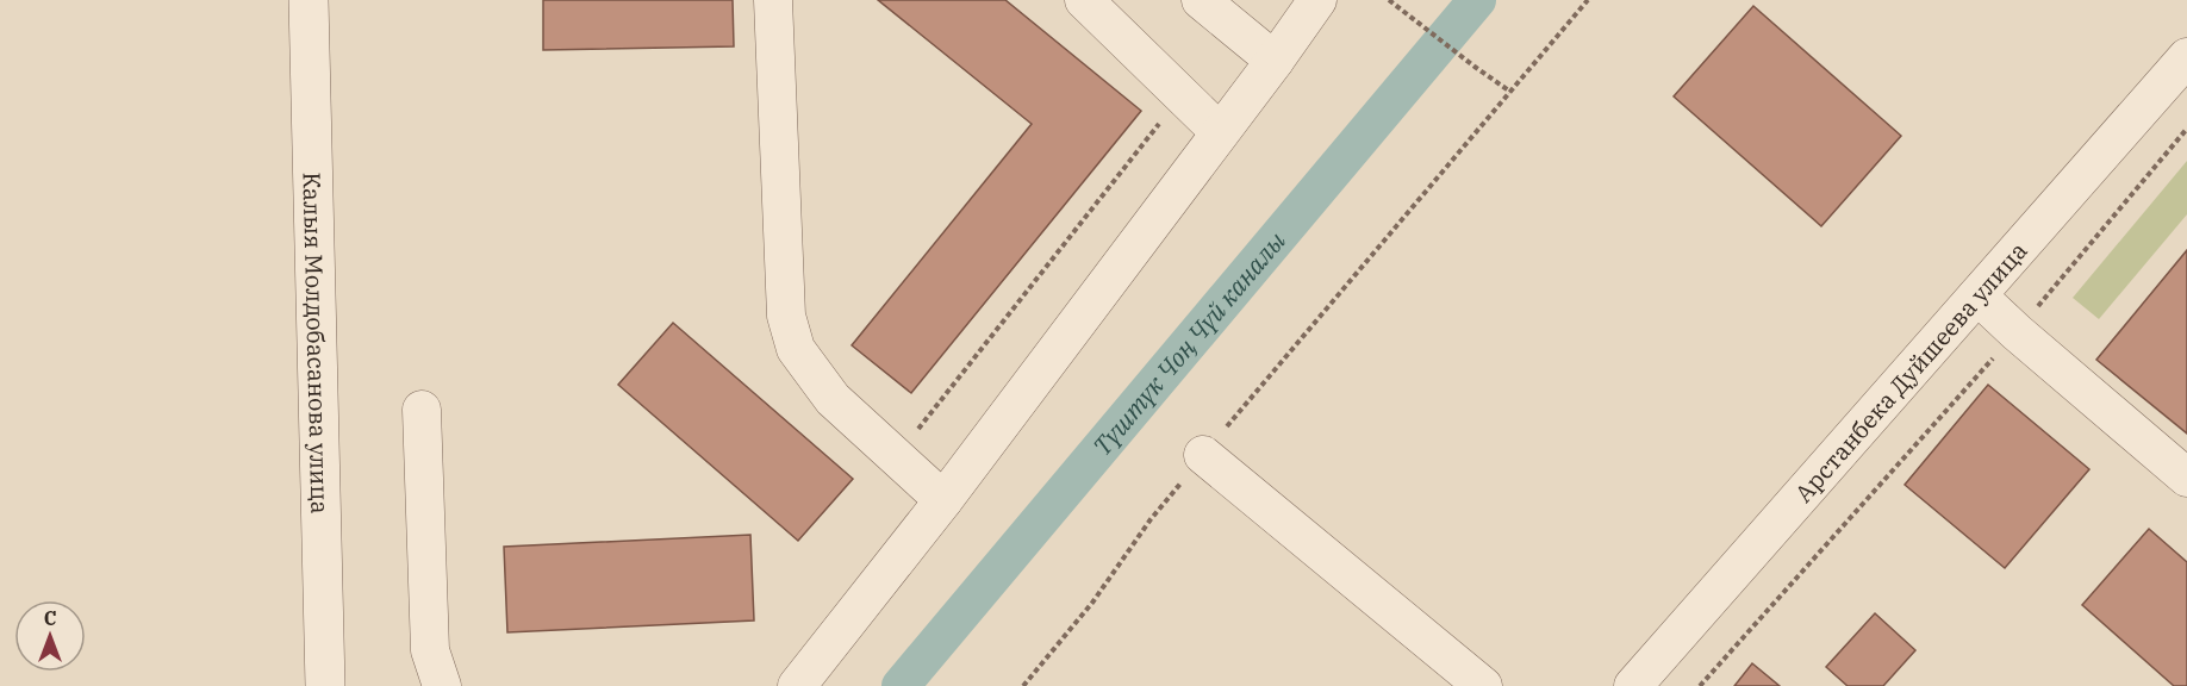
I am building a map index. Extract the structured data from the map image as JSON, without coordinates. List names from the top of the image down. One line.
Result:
{"streets":{"street":["Калыя Молдобасанова улица","Арстанбека Дуйшеева улица"]},"water":["Түштүк Чоң Чүй каналы"],"north":"top"}
